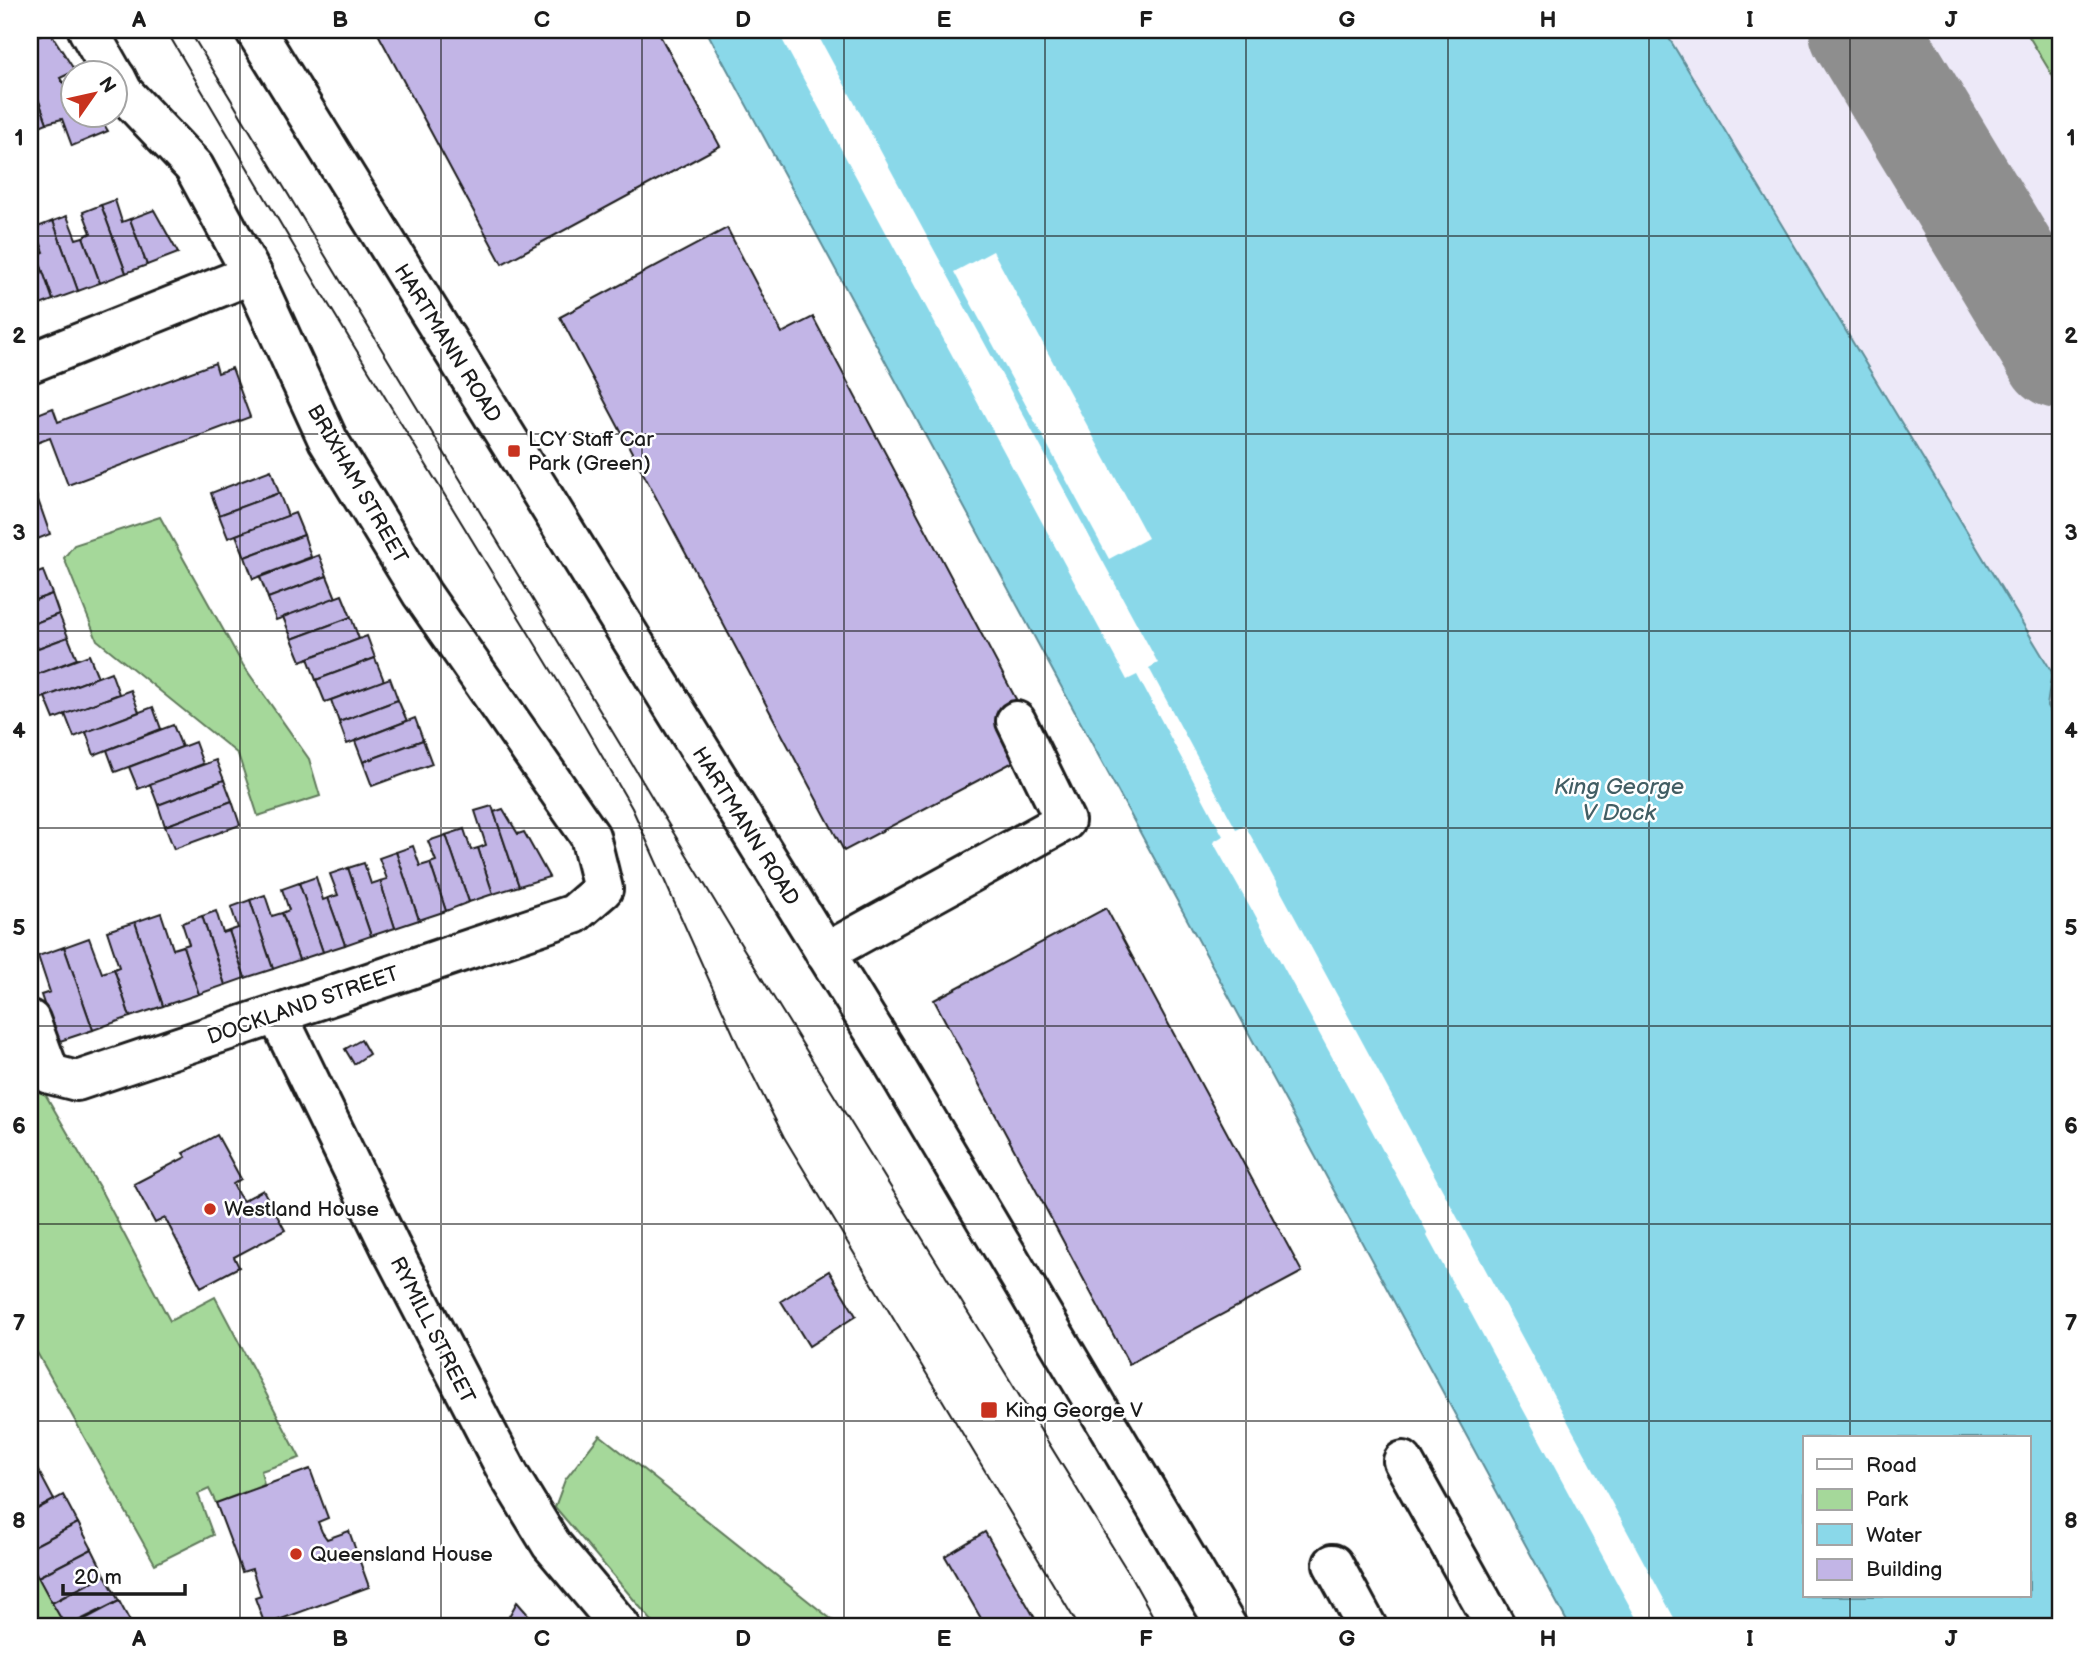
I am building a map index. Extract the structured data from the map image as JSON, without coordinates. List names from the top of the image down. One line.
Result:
{"streets":{"street":["HARTMANN ROAD","BRIXHAM STREET","DOCKLAND STREET","RYMILL STREET"]},"crossings":[["BRIXHAM STREET","DOCKLAND STREET"],["DOCKLAND STREET","RYMILL STREET"]],"water":["King George V Dock"],"places":{"transit":["LCY Staff Car Park (Green)","King George V"],"other":["Westland House","Queensland House"]},"legend":["Road","Park","Water","Building"],"scale_bar":"20 m","north":"top right","grid":{"columns":["A","B","C","D","E","F","G","H","I","J"],"rows":["1","2","3","4","5","6","7","8"]}}
